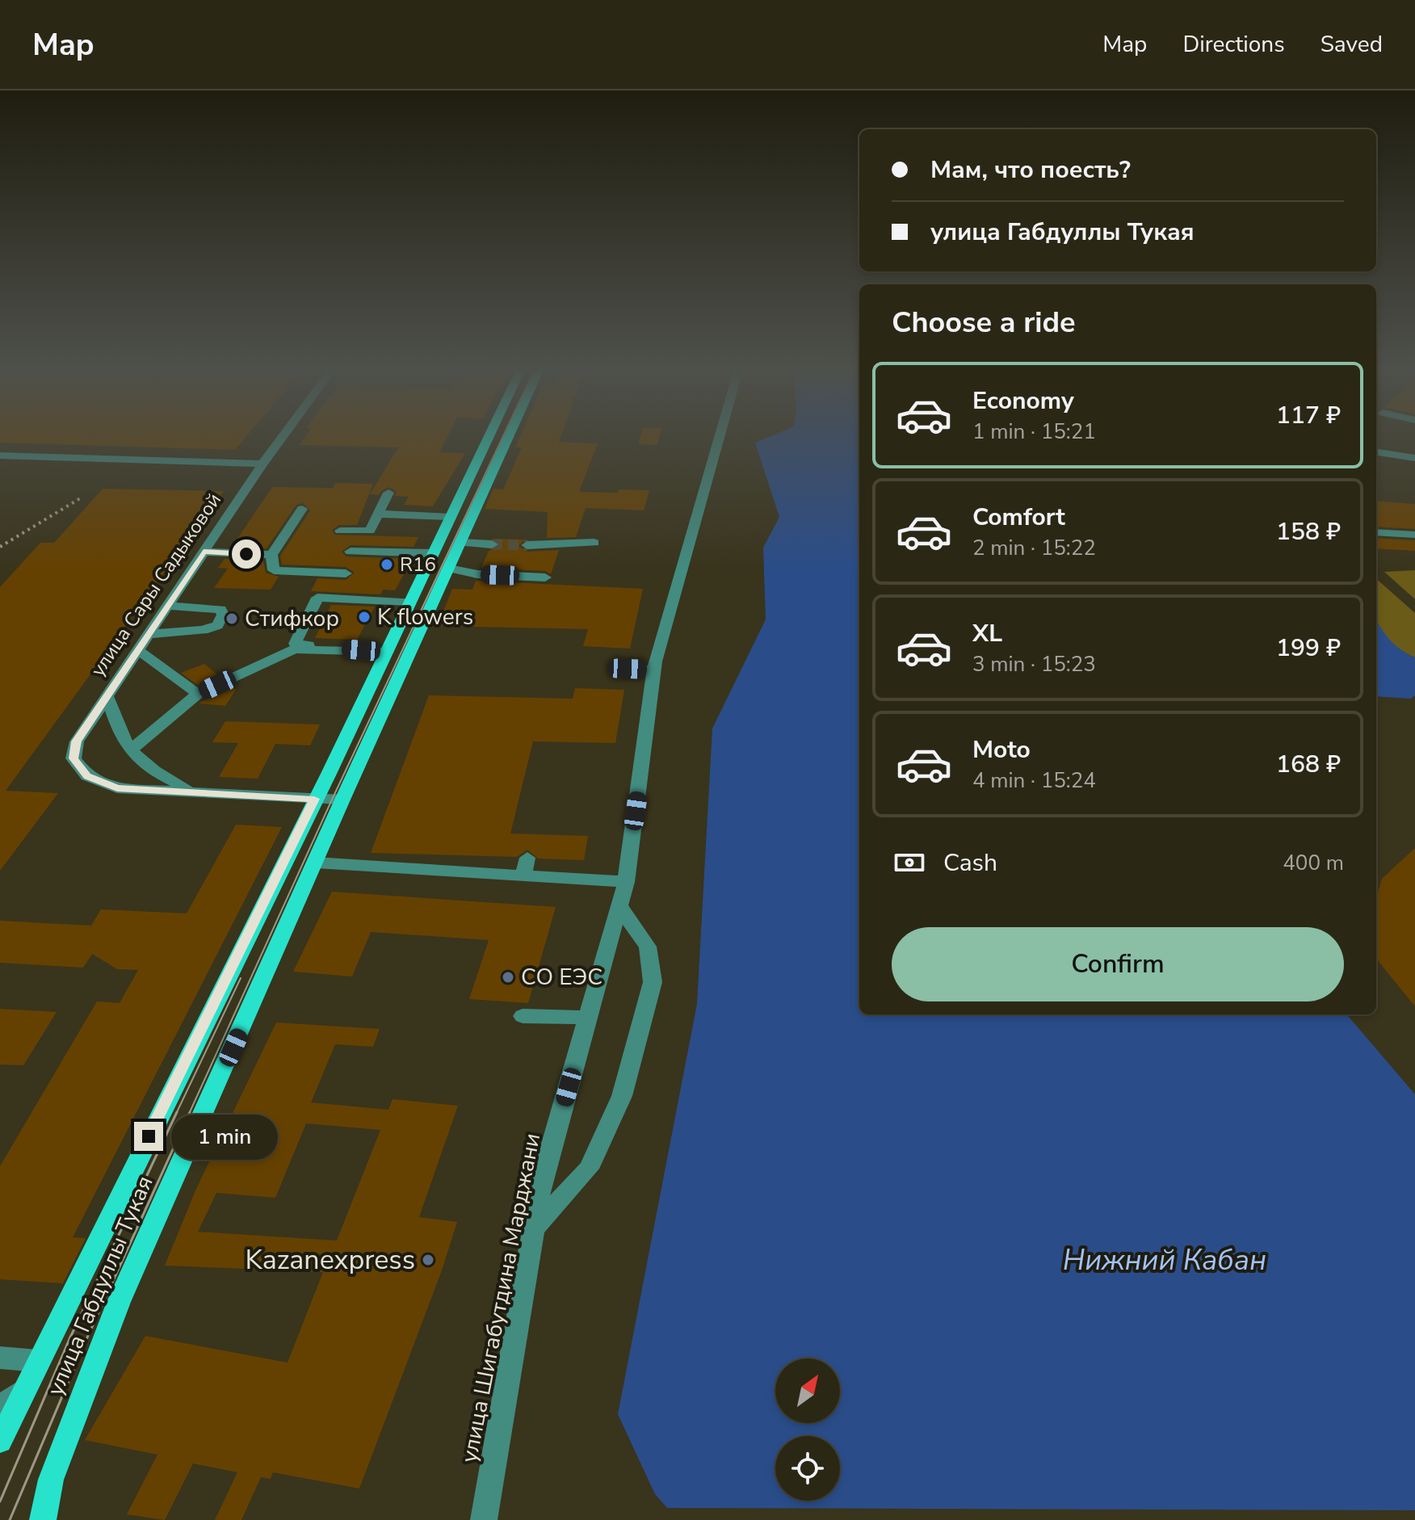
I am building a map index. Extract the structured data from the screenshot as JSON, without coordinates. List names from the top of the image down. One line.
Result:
{"streets":{"main road":["улица Габдуллы Тукая"],"street":["улица Сары Садыковой","улица Шигабутдина Марджани"]},"crossings":[["улица Сары Садыковой","улица Габдуллы Тукая"]],"water":["Нижний Кабан"],"places":["R16","K flowers","Стифкор","СО ЕЭС","Kazanexpress"],"north":"top right","page":{"header":"Map","nav":["Map","Directions","Saved"],"banner":["Мам, что поесть?","улица Габдуллы Тукая"],"heading":"Choose a ride","list":[{"name":"Economy","note":"1 min · 15:21","value":"117 ₽"},{"name":"Comfort","note":"2 min · 15:22","value":"158 ₽"},{"name":"XL","note":"3 min · 15:23","value":"199 ₽"},{"name":"Moto","note":"4 min · 15:24","value":"168 ₽"}],"pay":["Cash","400 m"],"buttons":"Confirm","bubble":"1 min"}}
